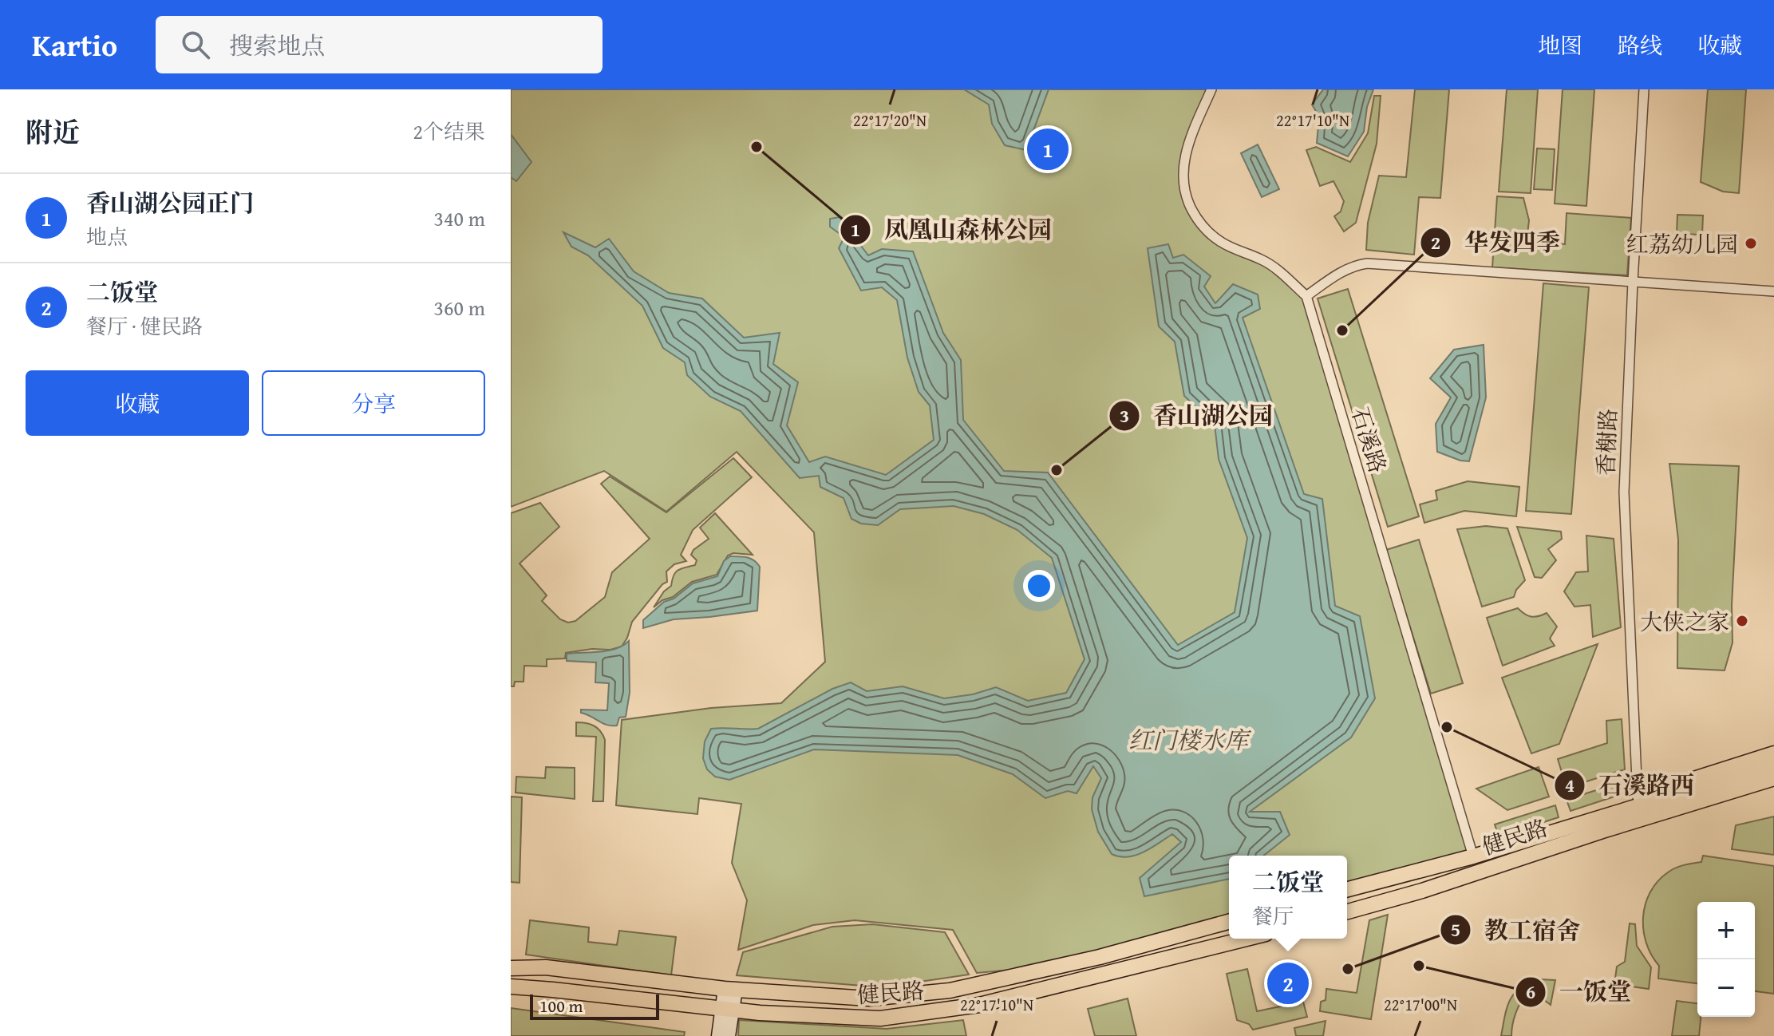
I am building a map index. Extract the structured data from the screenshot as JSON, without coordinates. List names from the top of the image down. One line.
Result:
{"streets":{"main road":["健民路"],"street":["石溪路","香榭路"]},"crossings":[["石溪路","健民路"]],"water":["红门楼水库"],"places":["凤凰山森林公园","红荔幼儿园","华发四季","香山湖公园","大侠之家","石溪路西","一饭堂","教工宿舍"],"scale_bar":"100 m","page":{"header":"Kartio","search":"搜索地点","nav":["地图","路线","收藏"],"heading":["附近","2个结果"],"pins":["1","2"],"list":[{"mark":"1","name":"香山湖公园正门","note":"地点","value":"340 m"},{"mark":"2","name":"二饭堂","note":"餐厅 · 健民路","value":"360 m"}],"buttons":["收藏","分享"],"popup":["二饭堂","餐厅"],"map_buttons":["+","−"],"scale":"100 m"},"coordinates":["22°17'20\"N","22°17'10\"N","22°17'00\"N"]}
